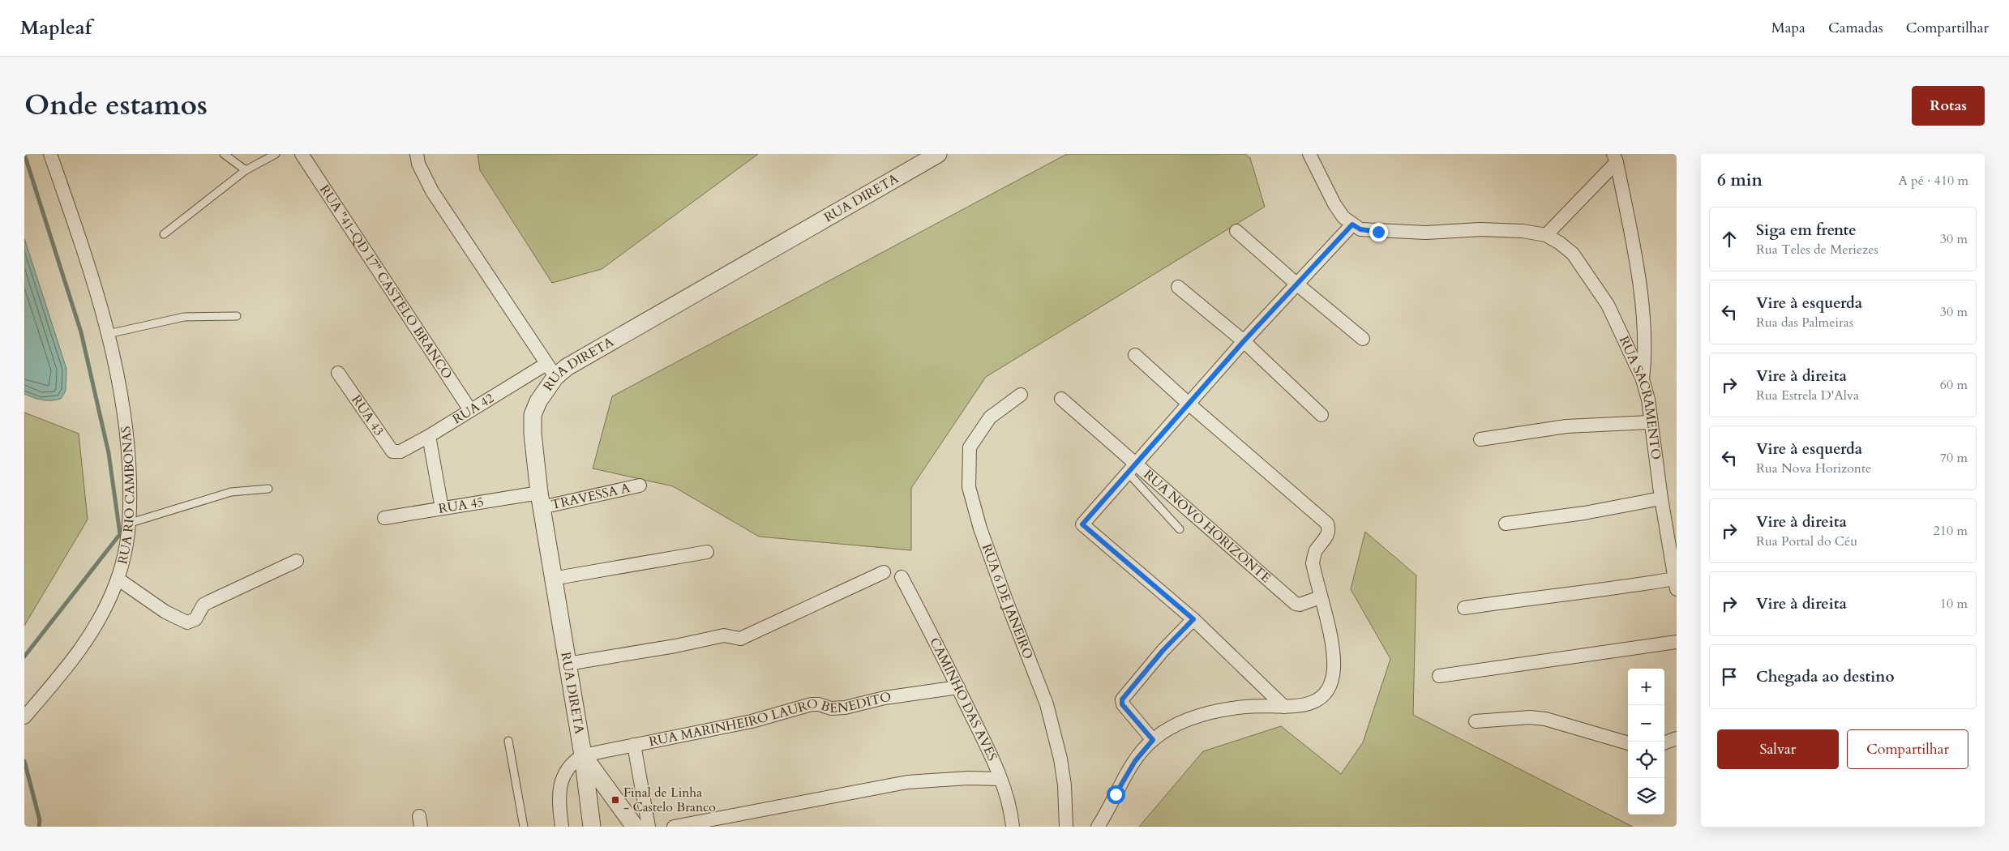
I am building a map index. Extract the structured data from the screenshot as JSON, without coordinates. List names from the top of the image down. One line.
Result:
{"streets":{"street":["RUA DIRETA","RUA \"41-QD 17\" CASTELO BRANCO","RUA SACRAMENTO","RUA 42","RUA 43","RUA RIO CAMBONAS","TRAVESSA A","RUA 45","RUA NOVO HORIZONTE","RUA 6 DE JANEIRO","CAMINHO DAS AVES","RUA MARINHEIRO LAURO BENEDITO"]},"crossings":[["RUA DIRETA","RUA 42"],["RUA DIRETA","TRAVESSA A"],["RUA DIRETA","RUA 45"],["RUA DIRETA","RUA MARINHEIRO LAURO BENEDITO"],["RUA \"41-QD 17\" CASTELO BRANCO","RUA 42"],["RUA 42","RUA 43"],["TRAVESSA A","RUA 45"],["CAMINHO DAS AVES","RUA MARINHEIRO LAURO BENEDITO"]],"places":{"transit":["Final de Linha - Castelo Branco"]},"page":{"header":"Mapleaf","nav":["Mapa","Camadas","Compartilhar"],"title":"Onde estamos","buttons":["Rotas",["Salvar","Compartilhar"]],"heading":["6 min","A pé · 410 m"],"list":[["Siga em frente","Rua Teles de Meriezes","30 m"],["Vire à esquerda","Rua das Palmeiras","30 m"],["Vire à direita","Rua Estrela D'Alva","60 m"],["Vire à esquerda","Rua Nova Horizonte","70 m"],["Vire à direita","Rua Portal do Céu","210 m"],["Vire à direita","10 m"],"Chegada ao destino"],"map_buttons":["+","−"]}}
